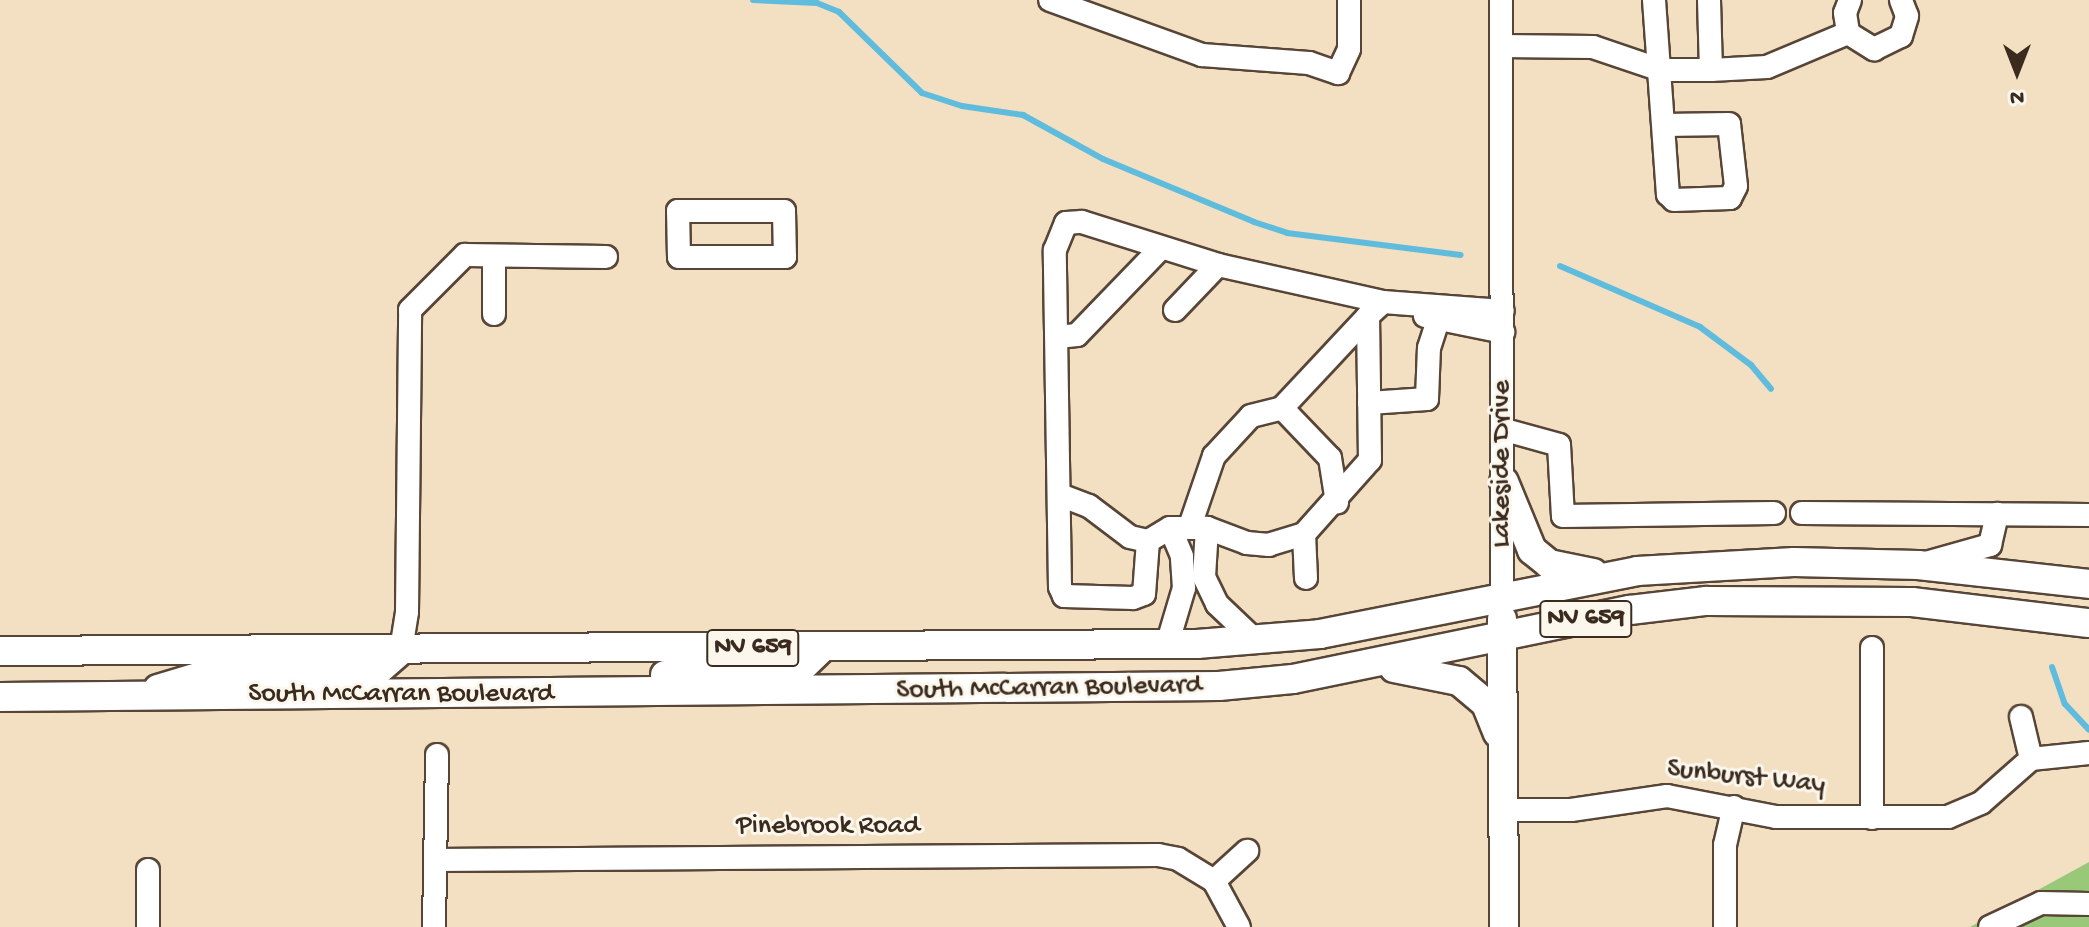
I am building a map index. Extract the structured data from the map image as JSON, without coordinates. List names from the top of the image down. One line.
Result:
{"streets":{"main road":["Lakeside Drive","NV 659","South McCarran Boulevard"],"street":["Sunburst Way","Pinebrook Road"]},"crossings":[["Lakeside Drive","South McCarran Boulevard"],["Lakeside Drive","Sunburst Way"]],"north":"bottom"}
